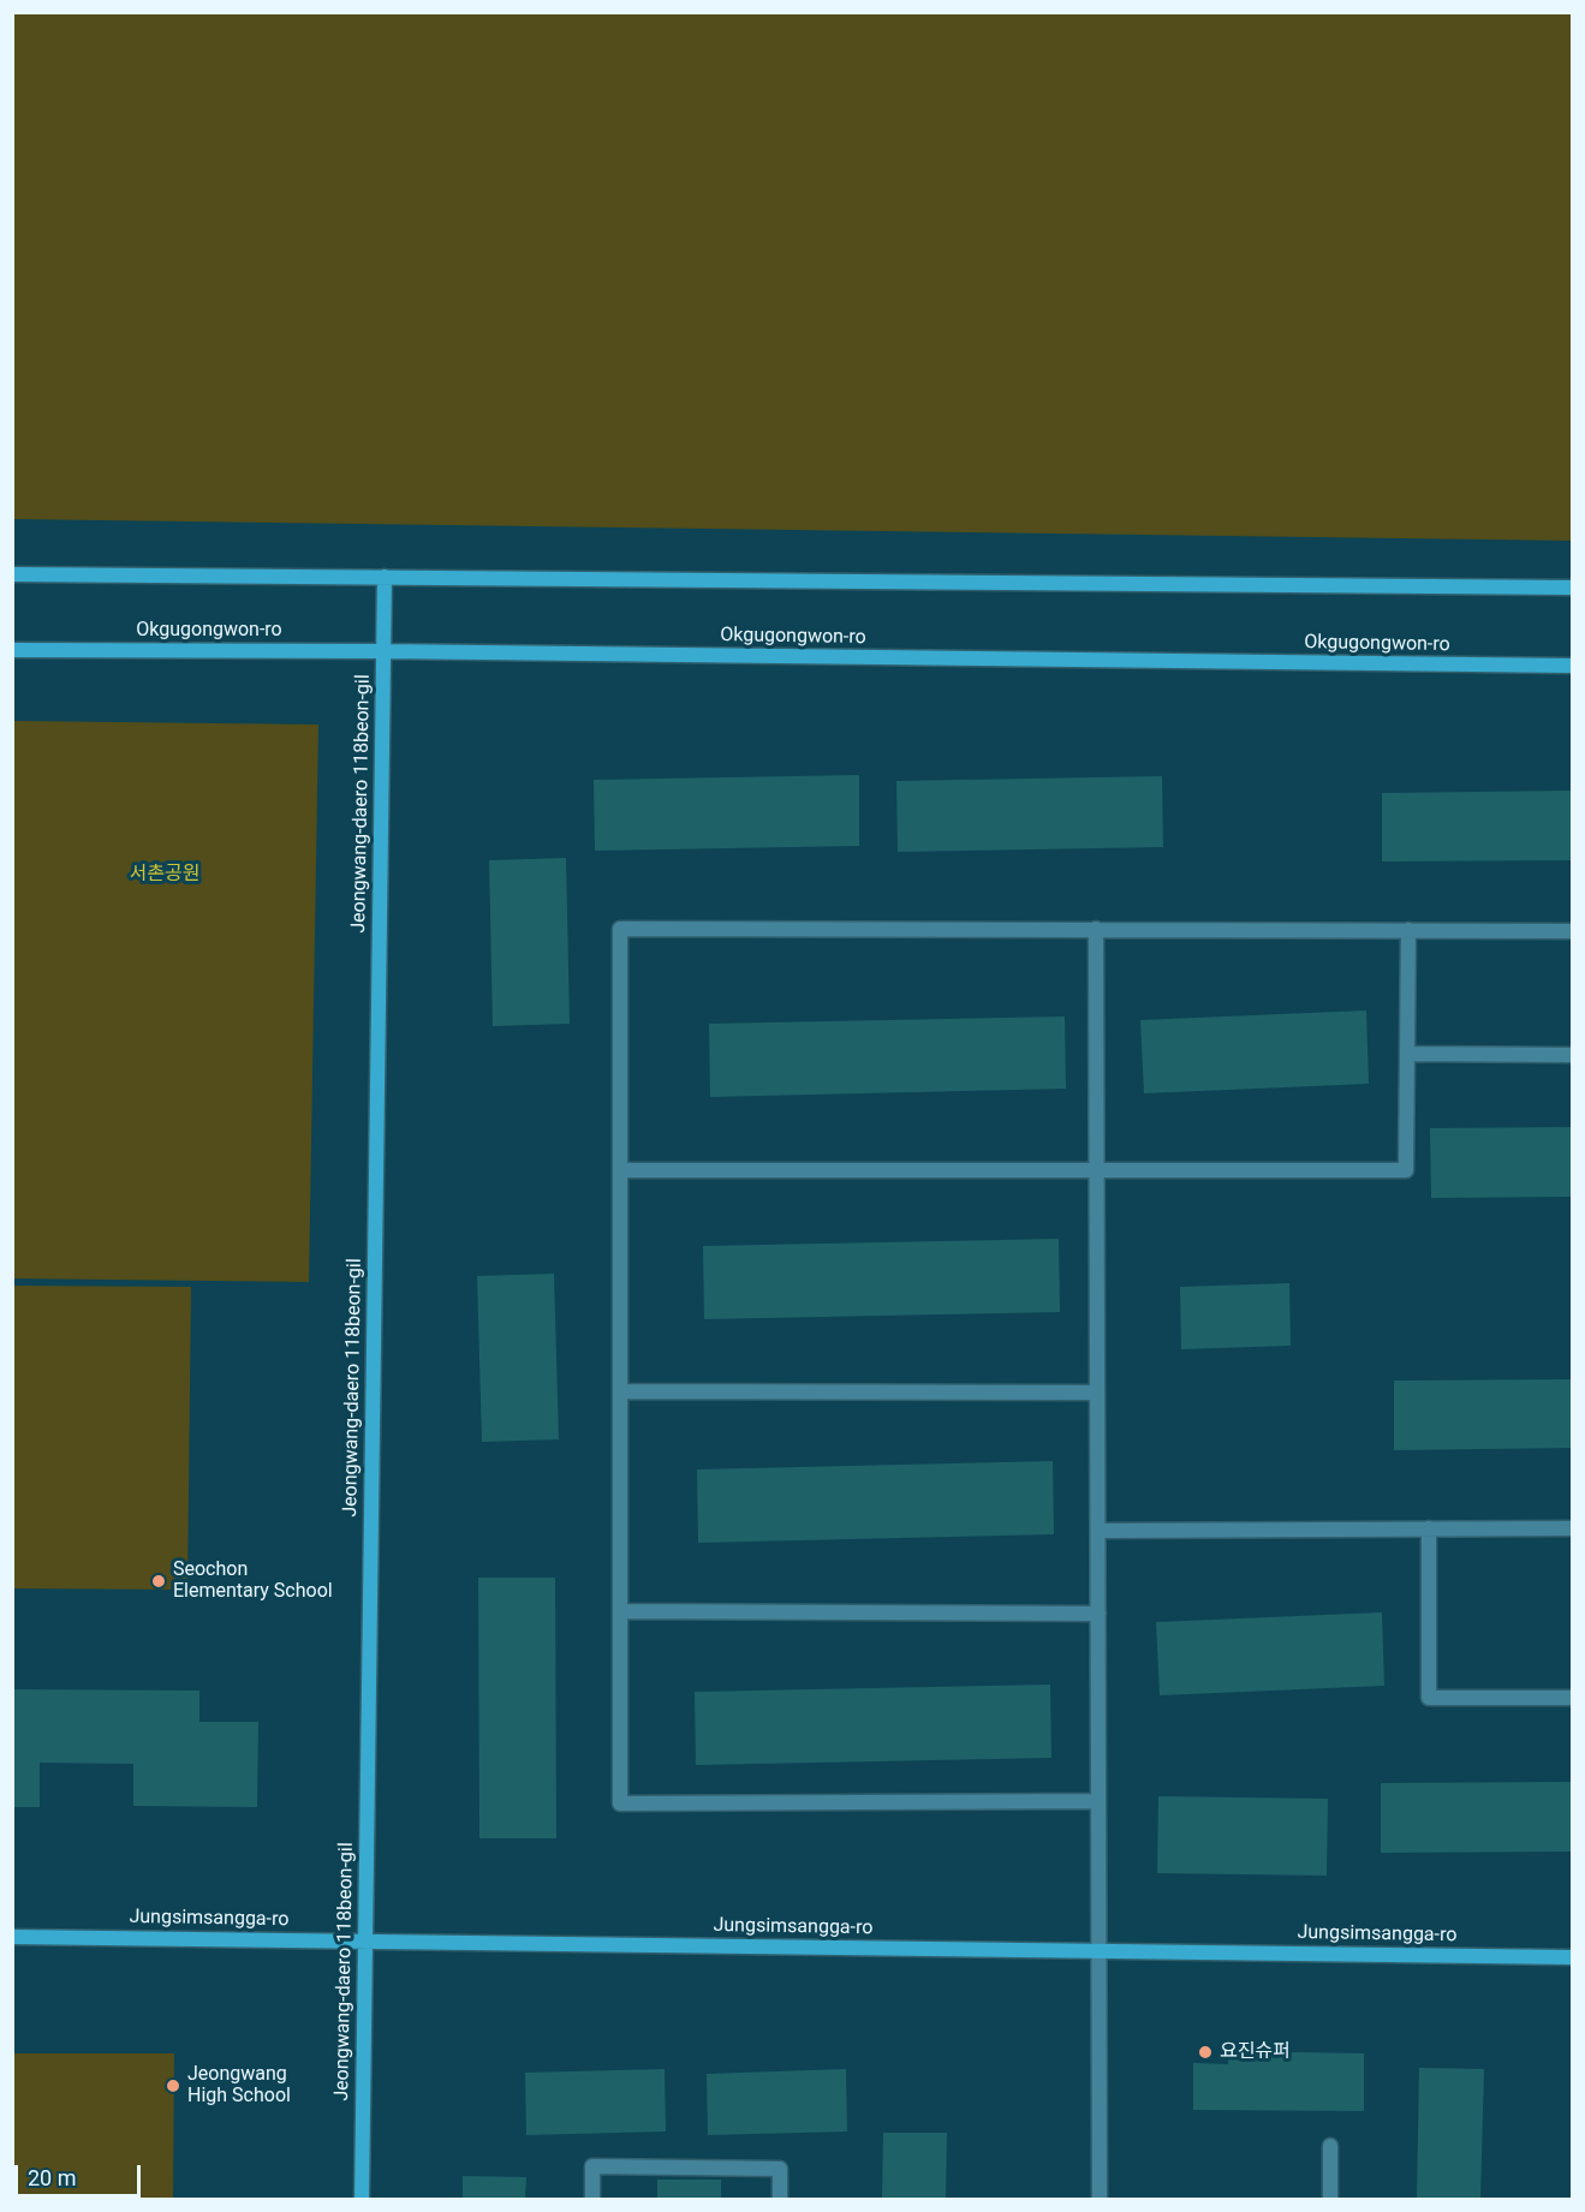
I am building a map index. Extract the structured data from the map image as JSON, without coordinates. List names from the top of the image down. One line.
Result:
{"streets":{"street":["Okgugongwon-ro","Jeongwang-daero 118beon-gil","Jungsimsangga-ro"]},"crossings":[["Okgugongwon-ro","Jeongwang-daero 118beon-gil"],["Jeongwang-daero 118beon-gil","Jungsimsangga-ro"]],"parks":["서촌공원"],"places":["Seochon Elementary School","요진슈퍼","Jeongwang High School"],"scale_bar":"20 m"}
